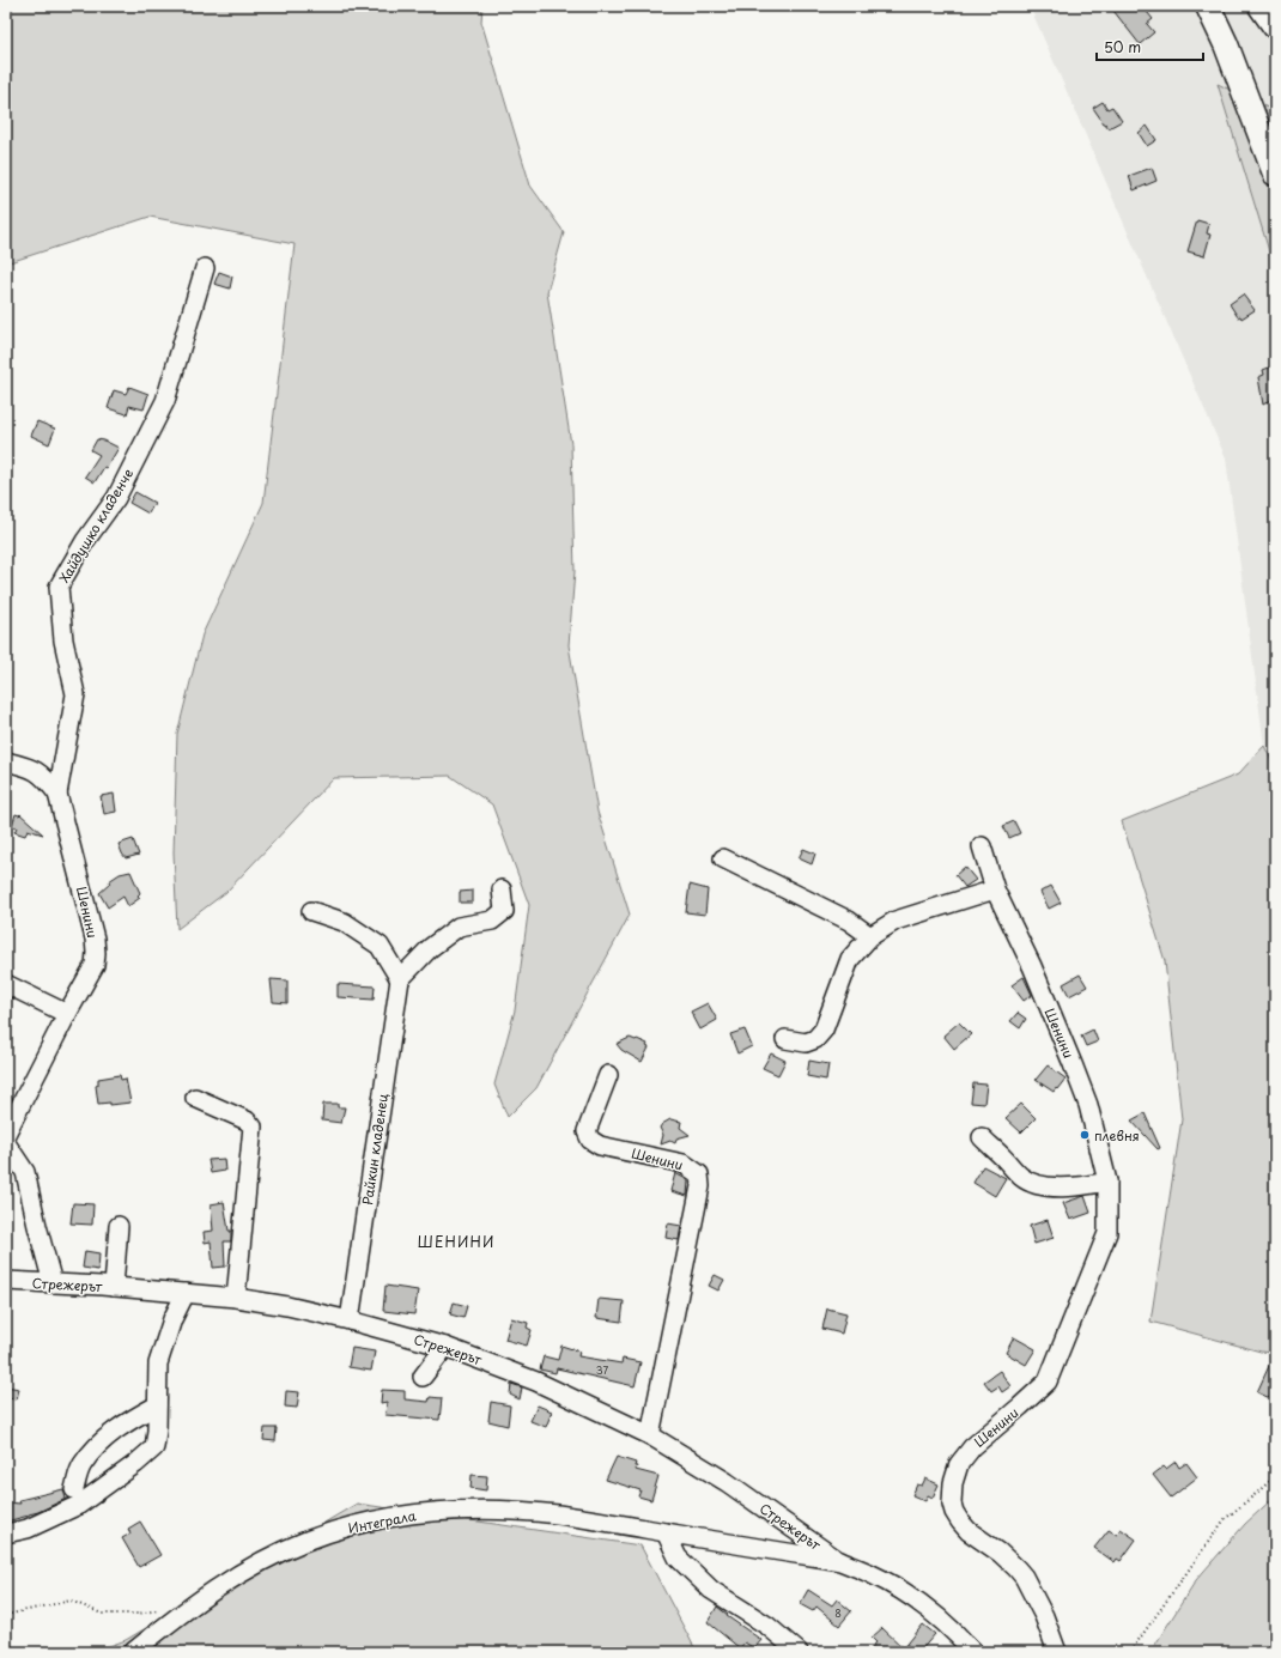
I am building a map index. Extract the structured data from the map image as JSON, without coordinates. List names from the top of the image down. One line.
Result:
{"streets":{"street":["Хайдушко кладенче","Шенини","Райкин кладенец","Стрежерът","Интеграла"]},"crossings":[["Хайдушко кладенче","Шенини"],["Шенини","Стрежерът"],["Райкин кладенец","Стрежерът"]],"districts":["ШЕНИНИ"],"places":["плевня"],"house_numbers":["37","8"],"scale_bar":"50 m"}
